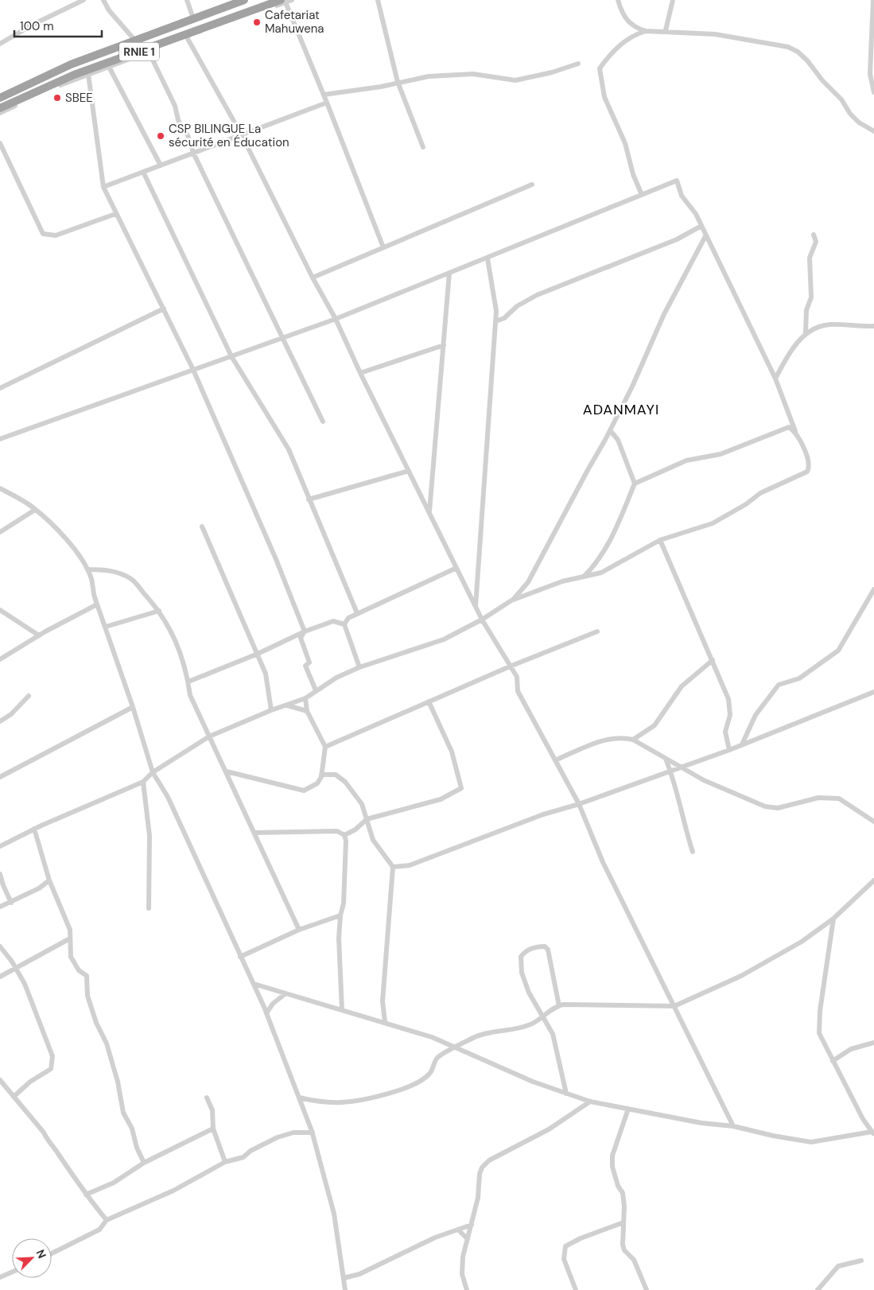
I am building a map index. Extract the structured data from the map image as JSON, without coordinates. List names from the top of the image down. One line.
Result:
{"streets":{"highway":["RNIE 1"]},"districts":["ADANMAYI"],"places":["Cafetariat Mahuwena","SBEE","CSP BILINGUE La sécurité en Éducation"],"scale_bar":"100 m","north":"top right"}
